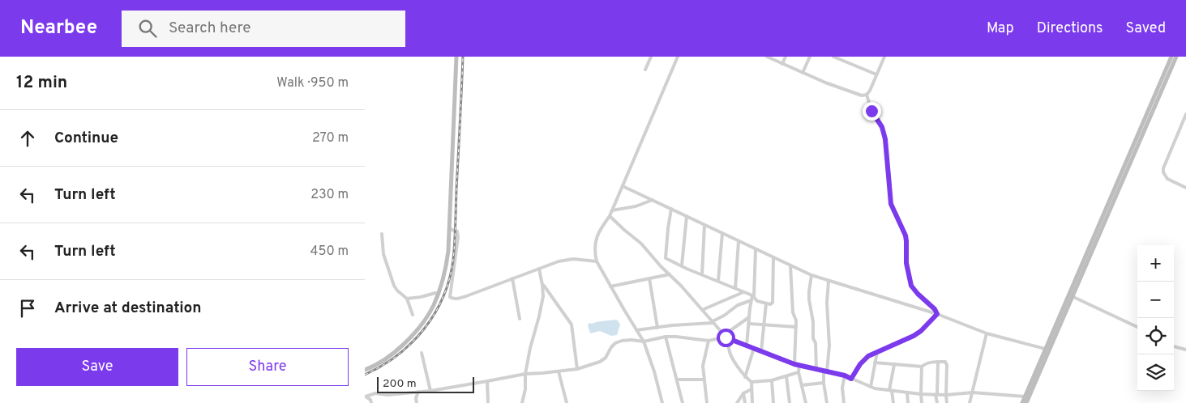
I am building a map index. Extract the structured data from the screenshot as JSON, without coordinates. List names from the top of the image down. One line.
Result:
{"scale_bar":"200 m","page":{"header":"Nearbee","search":"Search here","nav":["Map","Directions","Saved"],"heading":["12 min","Walk · 950 m"],"list":[["Continue","270 m"],["Turn left","230 m"],["Turn left","450 m"],"Arrive at destination"],"map_buttons":["+","−"],"buttons":["Save","Share"],"scale":"200 m"}}
